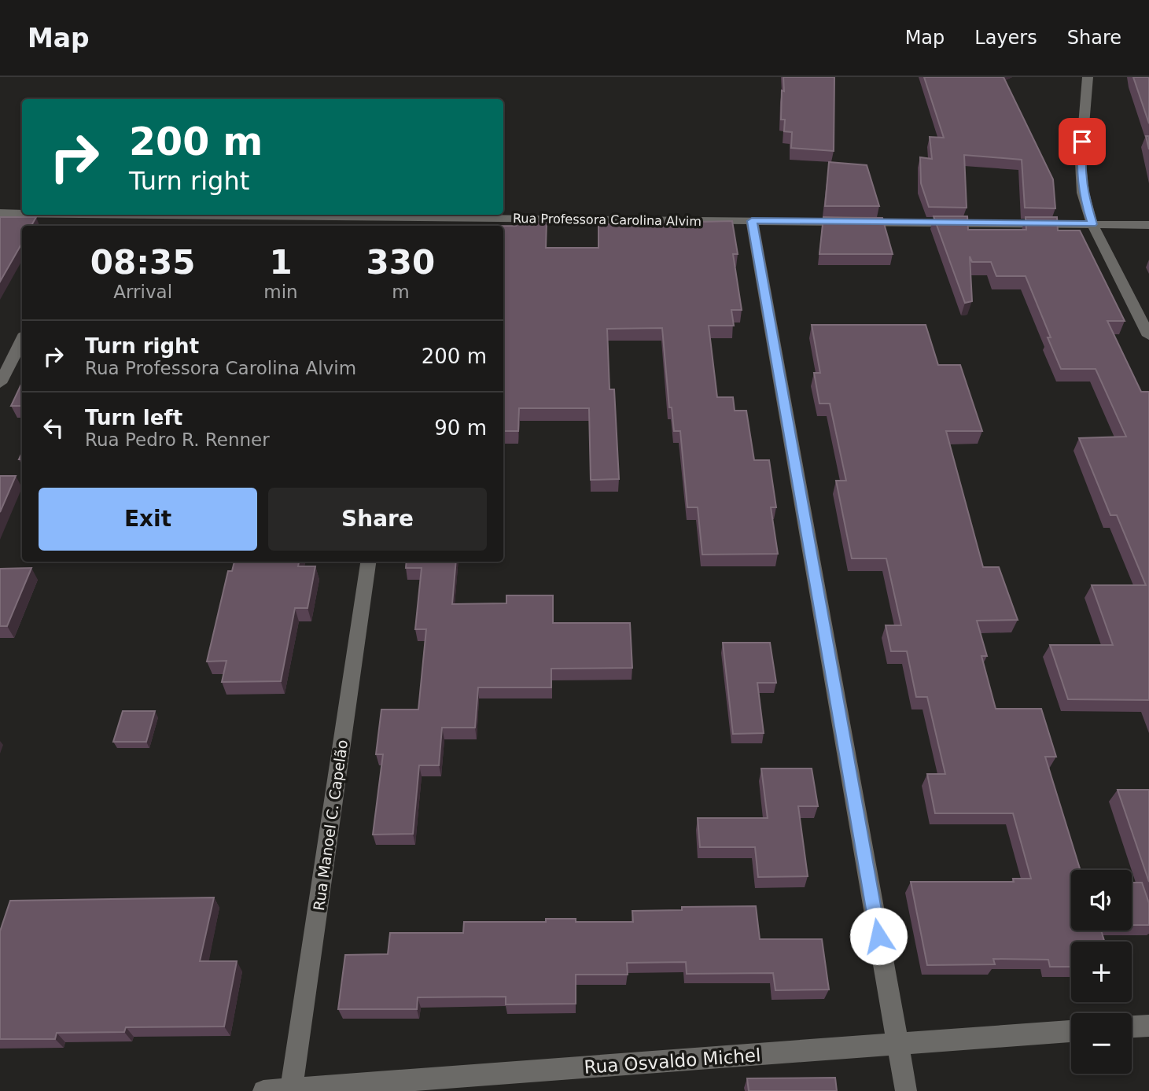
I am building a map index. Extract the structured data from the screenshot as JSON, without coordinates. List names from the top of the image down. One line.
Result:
{"streets":{"street":["Rua Professora Carolina Alvim","Rua Manoel C. Capelão","Rua Osvaldo Michel"]},"crossings":[["Rua Manoel C. Capelão","Rua Osvaldo Michel"]],"page":{"header":"Map","nav":["Map","Layers","Share"],"turn":["200 m","Turn right"],"eta":["08:35","Arrival","1","min","330","m"],"list":[{"name":"Turn right","note":"Rua Professora Carolina Alvim","value":"200 m"},{"name":"Turn left","note":"Rua Pedro R. Renner","value":"90 m"}],"buttons":["Exit","Share"],"map_buttons":["+","−"]}}
